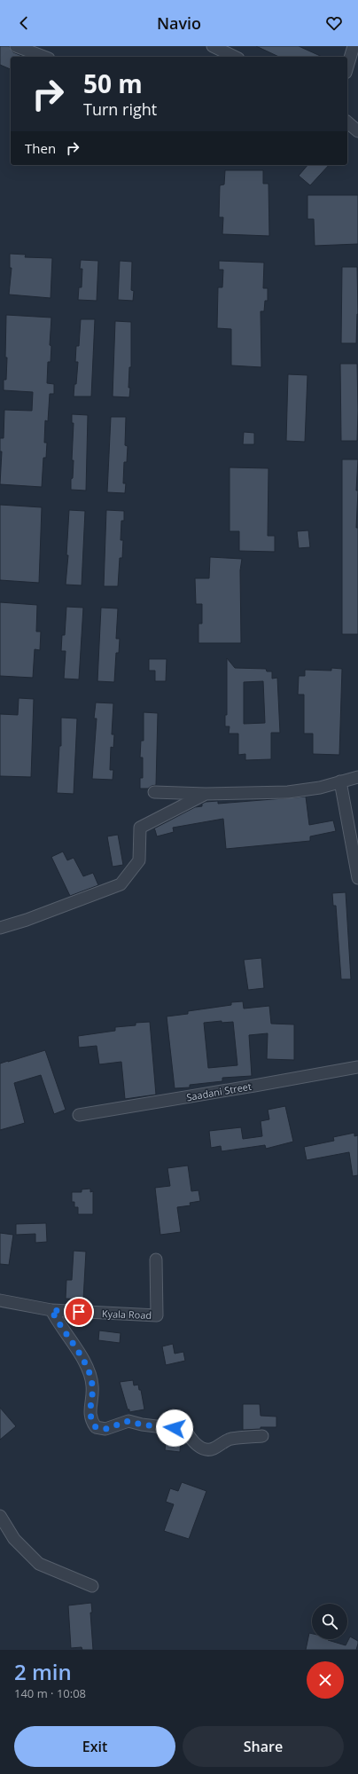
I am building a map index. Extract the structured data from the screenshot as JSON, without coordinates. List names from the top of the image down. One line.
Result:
{"streets":{"street":["Saadani Street","Kyala Road"]},"page":{"header":"Navio","turn":["50 m","Turn right"],"then":"Then","heading":["2 min","140 m · 10:08"],"buttons":["Exit","Share"]}}
